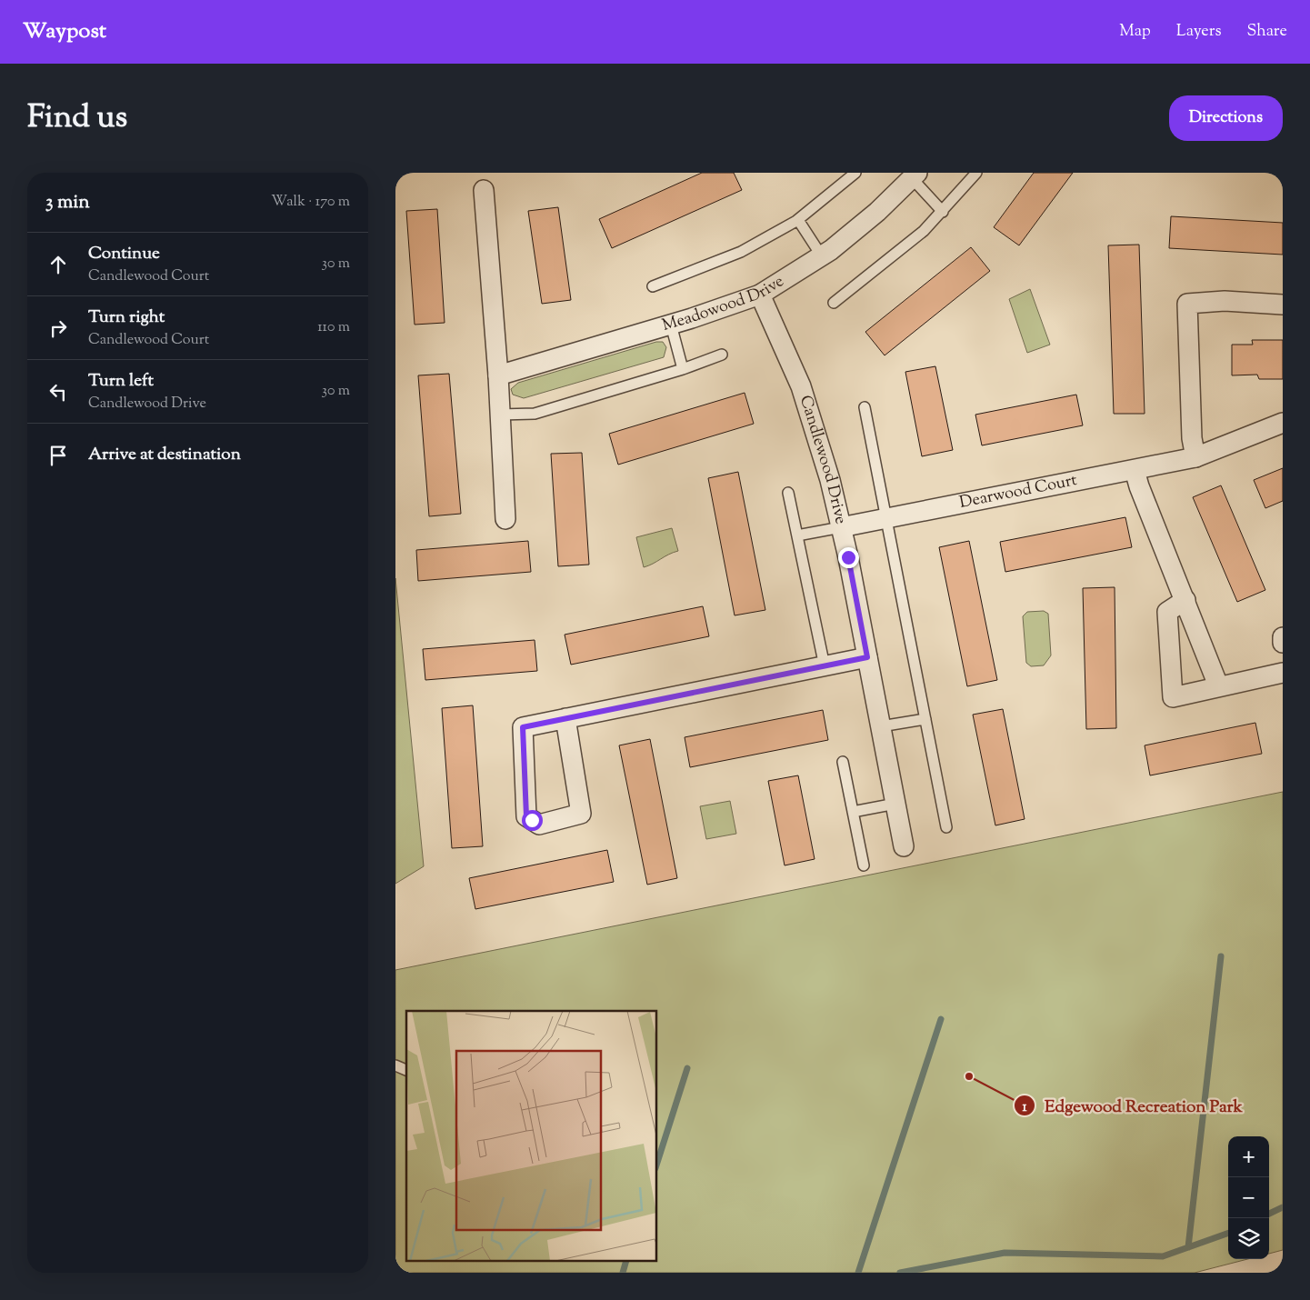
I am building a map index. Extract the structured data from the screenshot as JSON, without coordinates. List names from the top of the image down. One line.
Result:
{"streets":{"street":["Meadowood Drive","Candlewood Drive","Dearwood Court"]},"crossings":[["Meadowood Drive","Candlewood Drive"],["Candlewood Drive","Dearwood Court"]],"places":["Edgewood Recreation Park"],"page":{"header":"Waypost","nav":["Map","Layers","Share"],"title":"Find us","buttons":"Directions","heading":["3 min","Walk · 170 m"],"list":[["Continue","Candlewood Court","30 m"],["Turn right","Candlewood Court","110 m"],["Turn left","Candlewood Drive","30 m"],"Arrive at destination"],"map_buttons":["+","−"]}}
